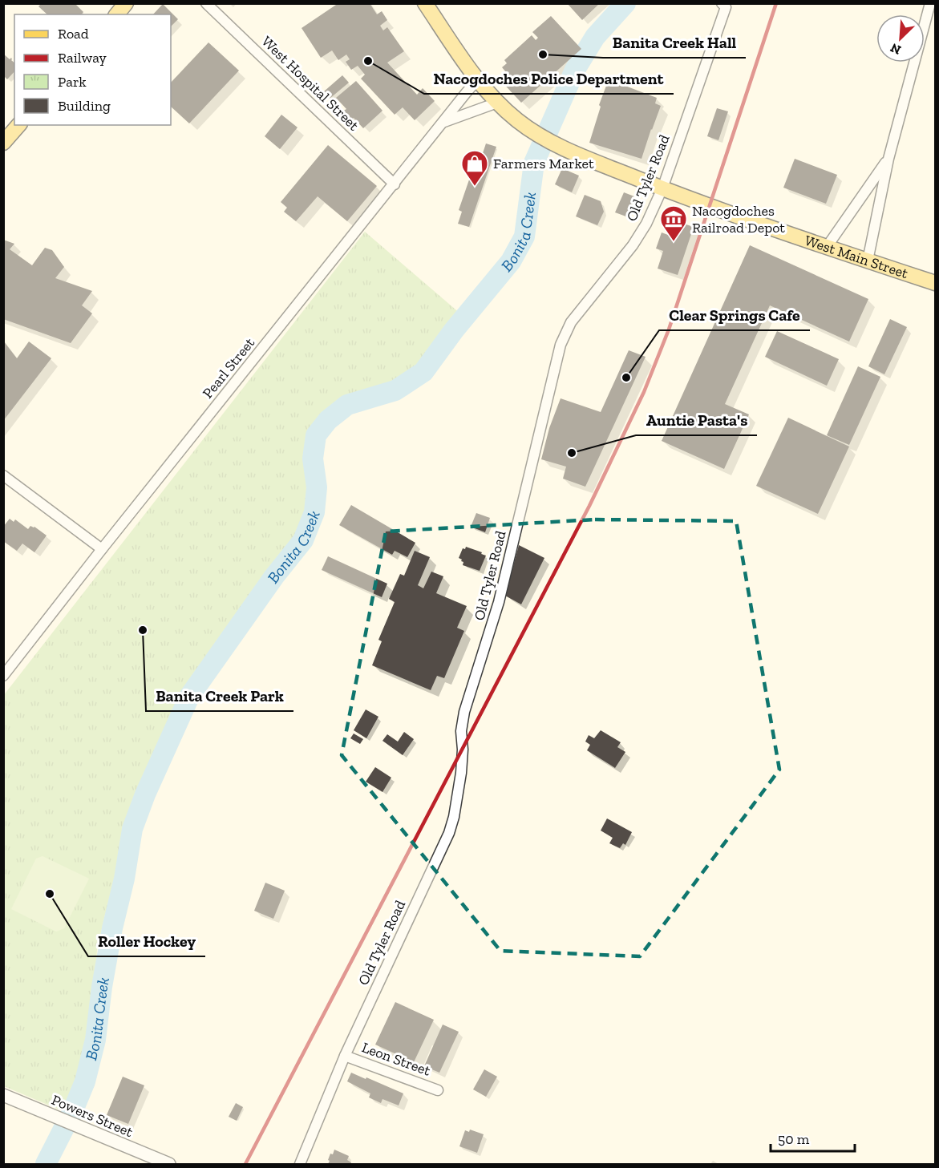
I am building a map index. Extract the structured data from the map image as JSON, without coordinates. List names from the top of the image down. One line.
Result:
{"streets":{"main road":["West Main Street"],"street":["West Hospital Street","Old Tyler Road","Pearl Street","Leon Street","Powers Street"]},"crossings":[["West Hospital Street","Pearl Street"],["Old Tyler Road","West Main Street"],["Old Tyler Road","Leon Street"],["West Main Street","Pearl Street"]],"water":["Bonita Creek"],"places":{"other":["Banita Creek Hall","Nacogdoches Police Department","Clear Springs Cafe","Auntie Pasta's","Banita Creek Park","Roller Hockey"],"shop":["Farmers Market"],"museum":["Nacogdoches Railroad Depot"]},"legend":["Road","Railway","Park","Building"],"scale_bar":"50 m","north":"bottom left"}
